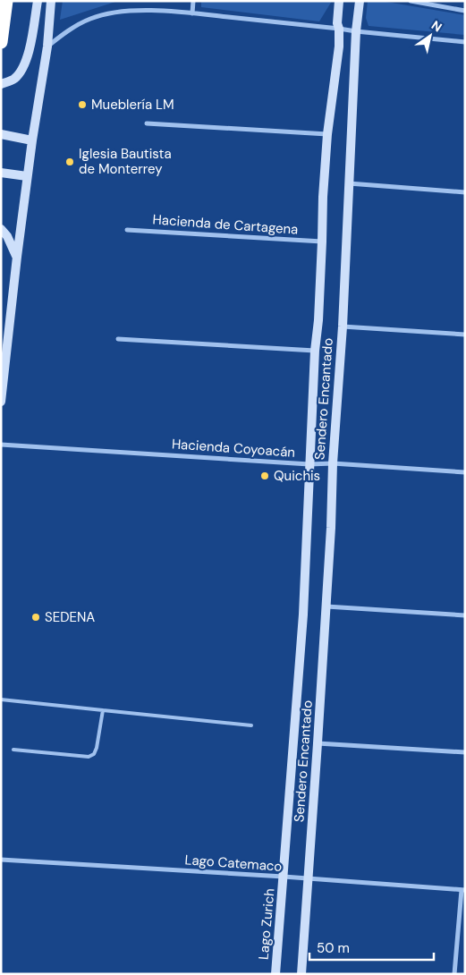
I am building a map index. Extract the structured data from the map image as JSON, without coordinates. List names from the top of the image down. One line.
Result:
{"streets":{"street":["Hacienda de Cartagena","Sendero Encantado","Hacienda Coyoacán","Lago Catemaco","Lago Zurich"]},"crossings":[["Hacienda de Cartagena","Sendero Encantado"],["Sendero Encantado","Hacienda Coyoacán"],["Sendero Encantado","Lago Catemaco"],["Sendero Encantado","Lago Zurich"],["Lago Catemaco","Lago Zurich"]],"places":["Mueblería LM","Iglesia Bautista de Monterrey","Quichis","SEDENA"],"scale_bar":"50 m","north":"top right"}
